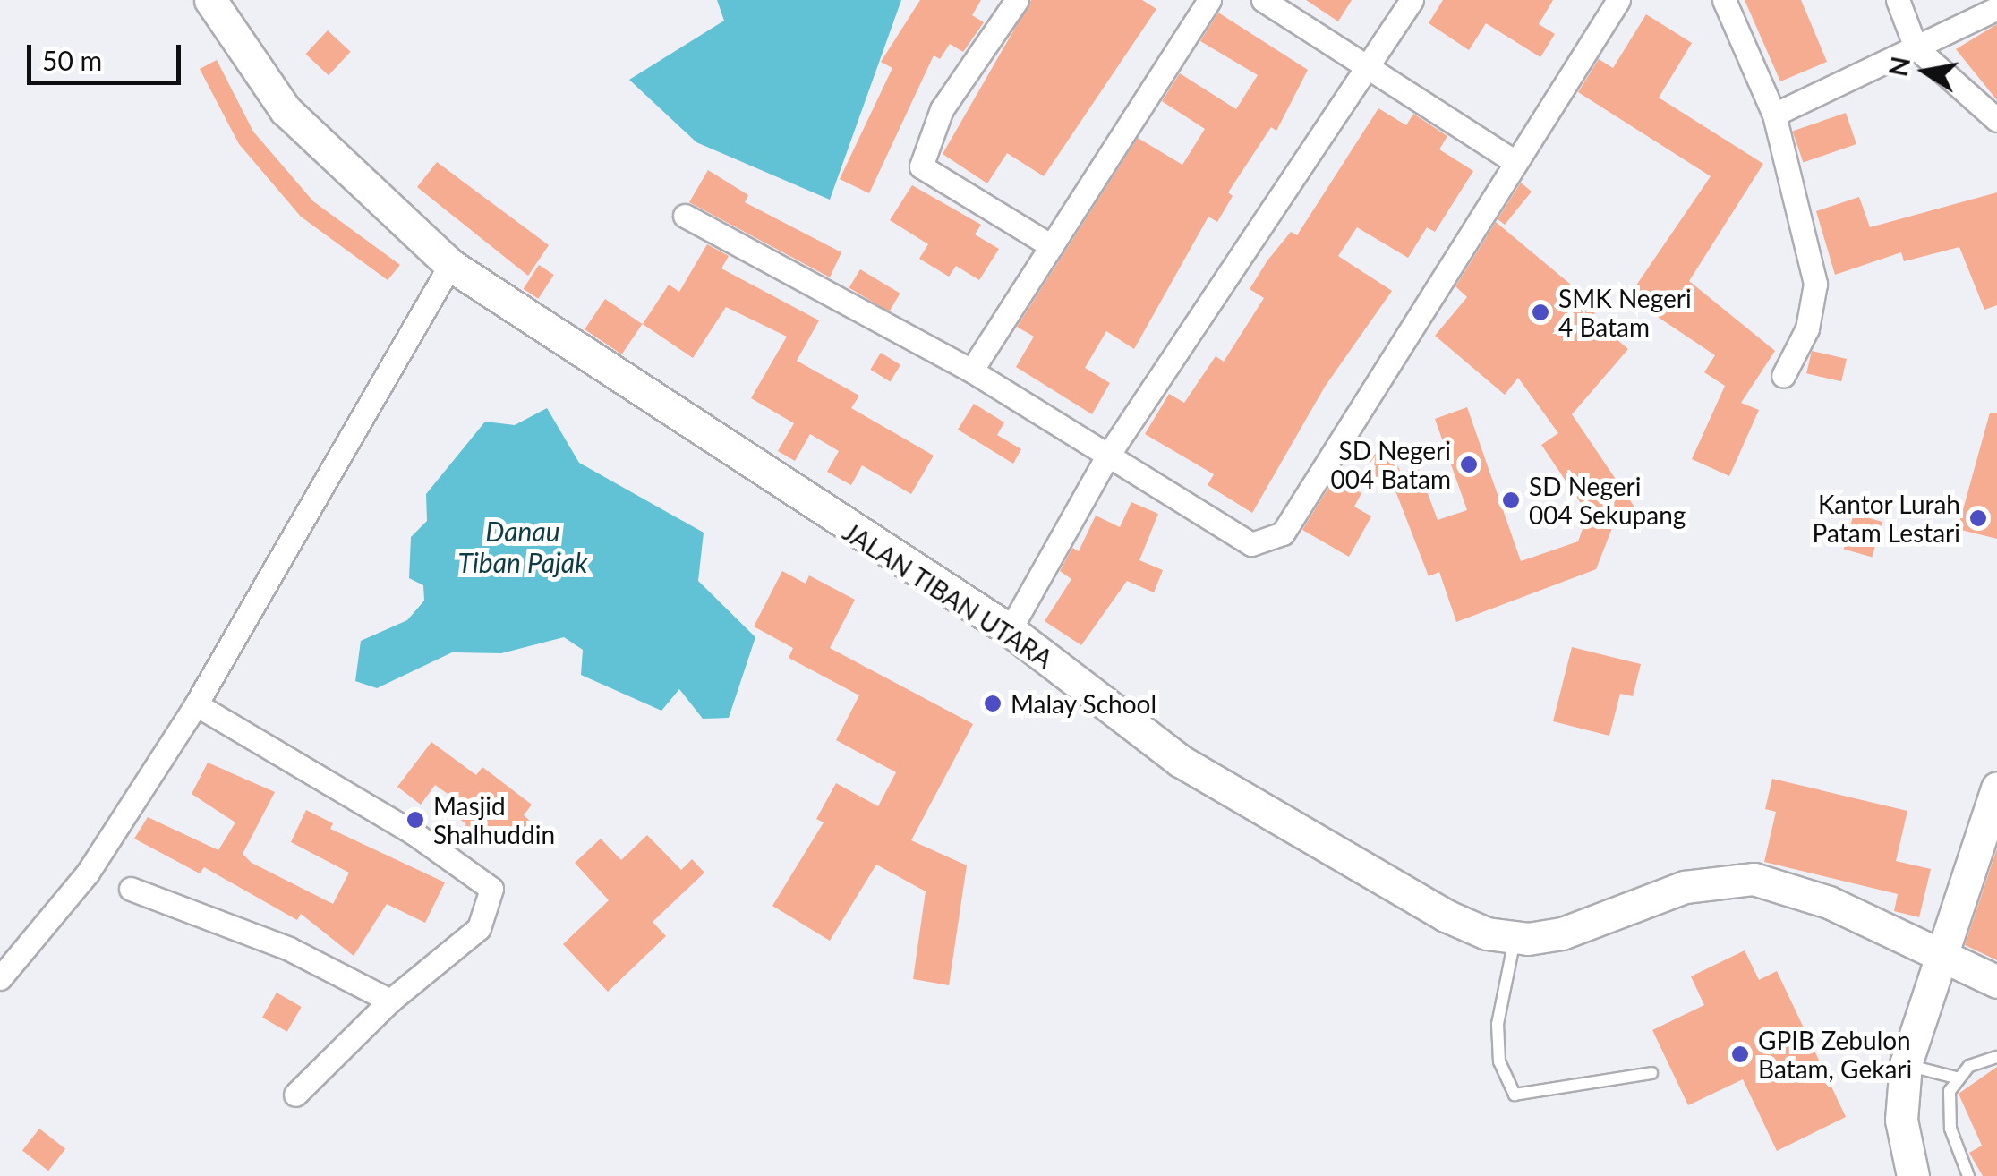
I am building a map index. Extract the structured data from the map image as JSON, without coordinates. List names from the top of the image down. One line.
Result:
{"streets":{"street":["JALAN TIBAN UTARA"]},"water":["Danau Tiban Pajak"],"places":["SMK Negeri 4 Batam","SD Negeri 004 Batam","SD Negeri 004 Sekupang","Kantor Lurah Patam Lestari","Malay School","Masjid Shalhuddin","GPIB Zebulon Batam, Gekari"],"scale_bar":"50 m","north":"left"}
